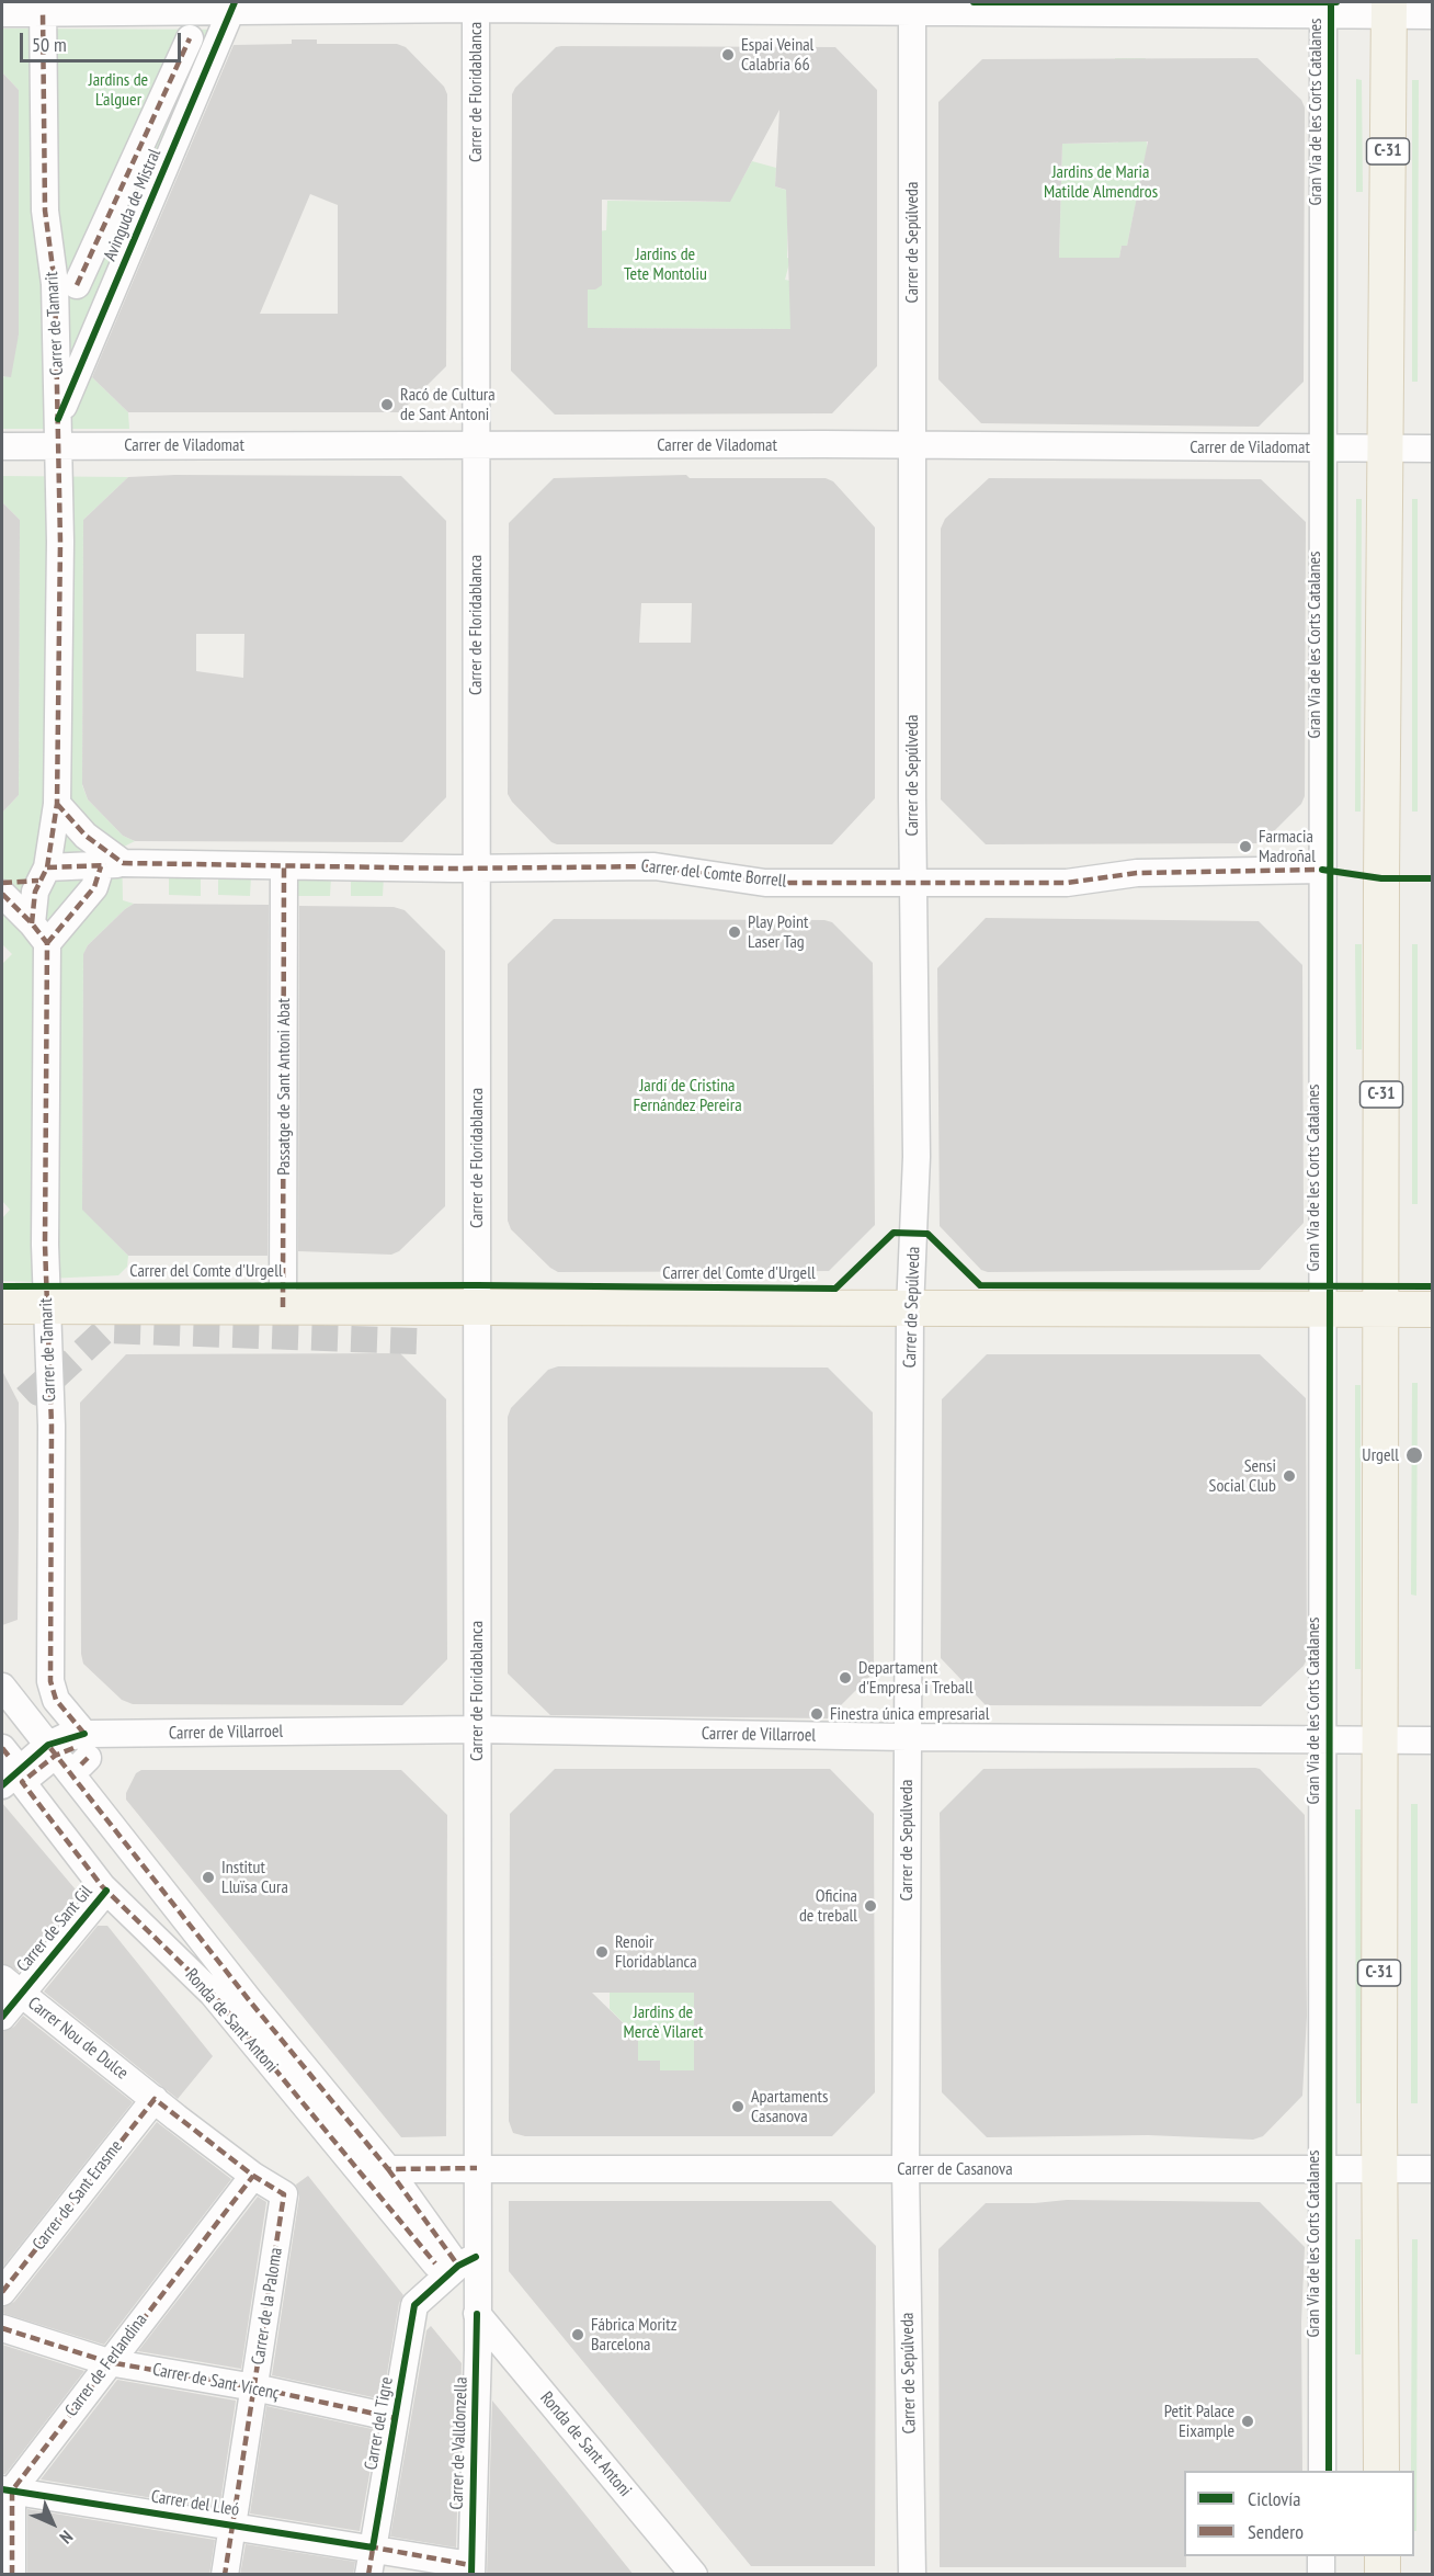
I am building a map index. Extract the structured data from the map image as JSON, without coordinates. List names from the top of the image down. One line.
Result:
{"streets":{"main road":["C-31","Carrer del Comte d'Urgell"],"street":["Carrer de Floridablanca","Avinguda de Mistral","Carrer de Sepúlveda","Carrer de Tamarit","Carrer de Viladomat","Carrer del Comte Borrell","Passatge de Sant Antoni Abat","Carrer de Villarroel","Carrer de Sant Gil","Ronda de Sant Antoni","Carrer Nou de Dulce","Carrer de Casanova","Carrer de Sant Erasme","Carrer de la Paloma","Carrer de Ferlandina","Carrer de Sant Vicenç","Carrer del Tigre","Carrer de Valldonzella","Carrer del Lleó"],"cycle path":["Gran Via de les Corts Catalanes"]},"crossings":[["Carrer de Floridablanca","Carrer de Viladomat"],["Carrer de Floridablanca","Carrer del Comte Borrell"],["Carrer de Floridablanca","Carrer del Comte d'Urgell"],["Carrer de Floridablanca","Carrer de Villarroel"],["Carrer de Floridablanca","Ronda de Sant Antoni"],["Carrer de Floridablanca","Carrer de Casanova"],["Carrer de Floridablanca","Carrer del Tigre"],["Carrer de Floridablanca","Carrer de Valldonzella"],["C-31","Carrer de Viladomat"],["C-31","Carrer del Comte d'Urgell"],["C-31","Carrer de Villarroel"],["C-31","Carrer de Casanova"],["Avinguda de Mistral","Carrer de Tamarit"],["Carrer de Sepúlveda","Carrer de Viladomat"],["Carrer de Sepúlveda","Carrer del Comte Borrell"],["Carrer de Sepúlveda","Carrer del Comte d'Urgell"],["Carrer de Sepúlveda","Carrer de Villarroel"],["Carrer de Sepúlveda","Carrer de Casanova"],["Carrer de Tamarit","Carrer de Viladomat"],["Carrer de Tamarit","Carrer del Comte Borrell"],["Carrer de Tamarit","Carrer del Comte d'Urgell"],["Carrer de Tamarit","Carrer de Villarroel"],["Carrer de Tamarit","Ronda de Sant Antoni"],["Carrer del Comte Borrell","Passatge de Sant Antoni Abat"],["Passatge de Sant Antoni Abat","Carrer del Comte d'Urgell"],["Carrer de Villarroel","Ronda de Sant Antoni"],["Carrer de Sant Gil","Ronda de Sant Antoni"],["Carrer de Sant Gil","Carrer Nou de Dulce"],["Ronda de Sant Antoni","Carrer del Tigre"],["Ronda de Sant Antoni","Carrer de Valldonzella"],["Carrer Nou de Dulce","Carrer de Sant Erasme"],["Carrer Nou de Dulce","Carrer de la Paloma"],["Carrer Nou de Dulce","Carrer de Ferlandina"],["Carrer de la Paloma","Carrer de Sant Vicenç"],["Carrer de la Paloma","Carrer del Lleó"],["Carrer de Ferlandina","Carrer de Sant Vicenç"],["Carrer de Ferlandina","Carrer del Lleó"],["Carrer de Sant Vicenç","Carrer del Tigre"],["Carrer del Tigre","Carrer del Lleó"],["Carrer de Valldonzella","Carrer del Lleó"]],"parks":["Jardins de L'alguer","Jardins de Maria Matilde Almendros","Jardins de Tete Montoliu","Jardí de Cristina Fernández Pereira","Jardins de Mercè Vilaret"],"places":["Espai Veinal Calabria 66","Racó de Cultura de Sant Antoni","Farmacia Madroñal","Play Point Laser Tag","Urgell","Sensi Social Club","Departament d'Empresa i Treball","Finestra única empresarial","Institut Lluïsa Cura","Oficina de treball","Renoir Floridablanca","Apartaments Casanova","Fábrica Moritz Barcelona","Petit Palace Eixample"],"legend":["Ciclovía","Sendero"],"scale_bar":"50 m","north":"bottom right"}
